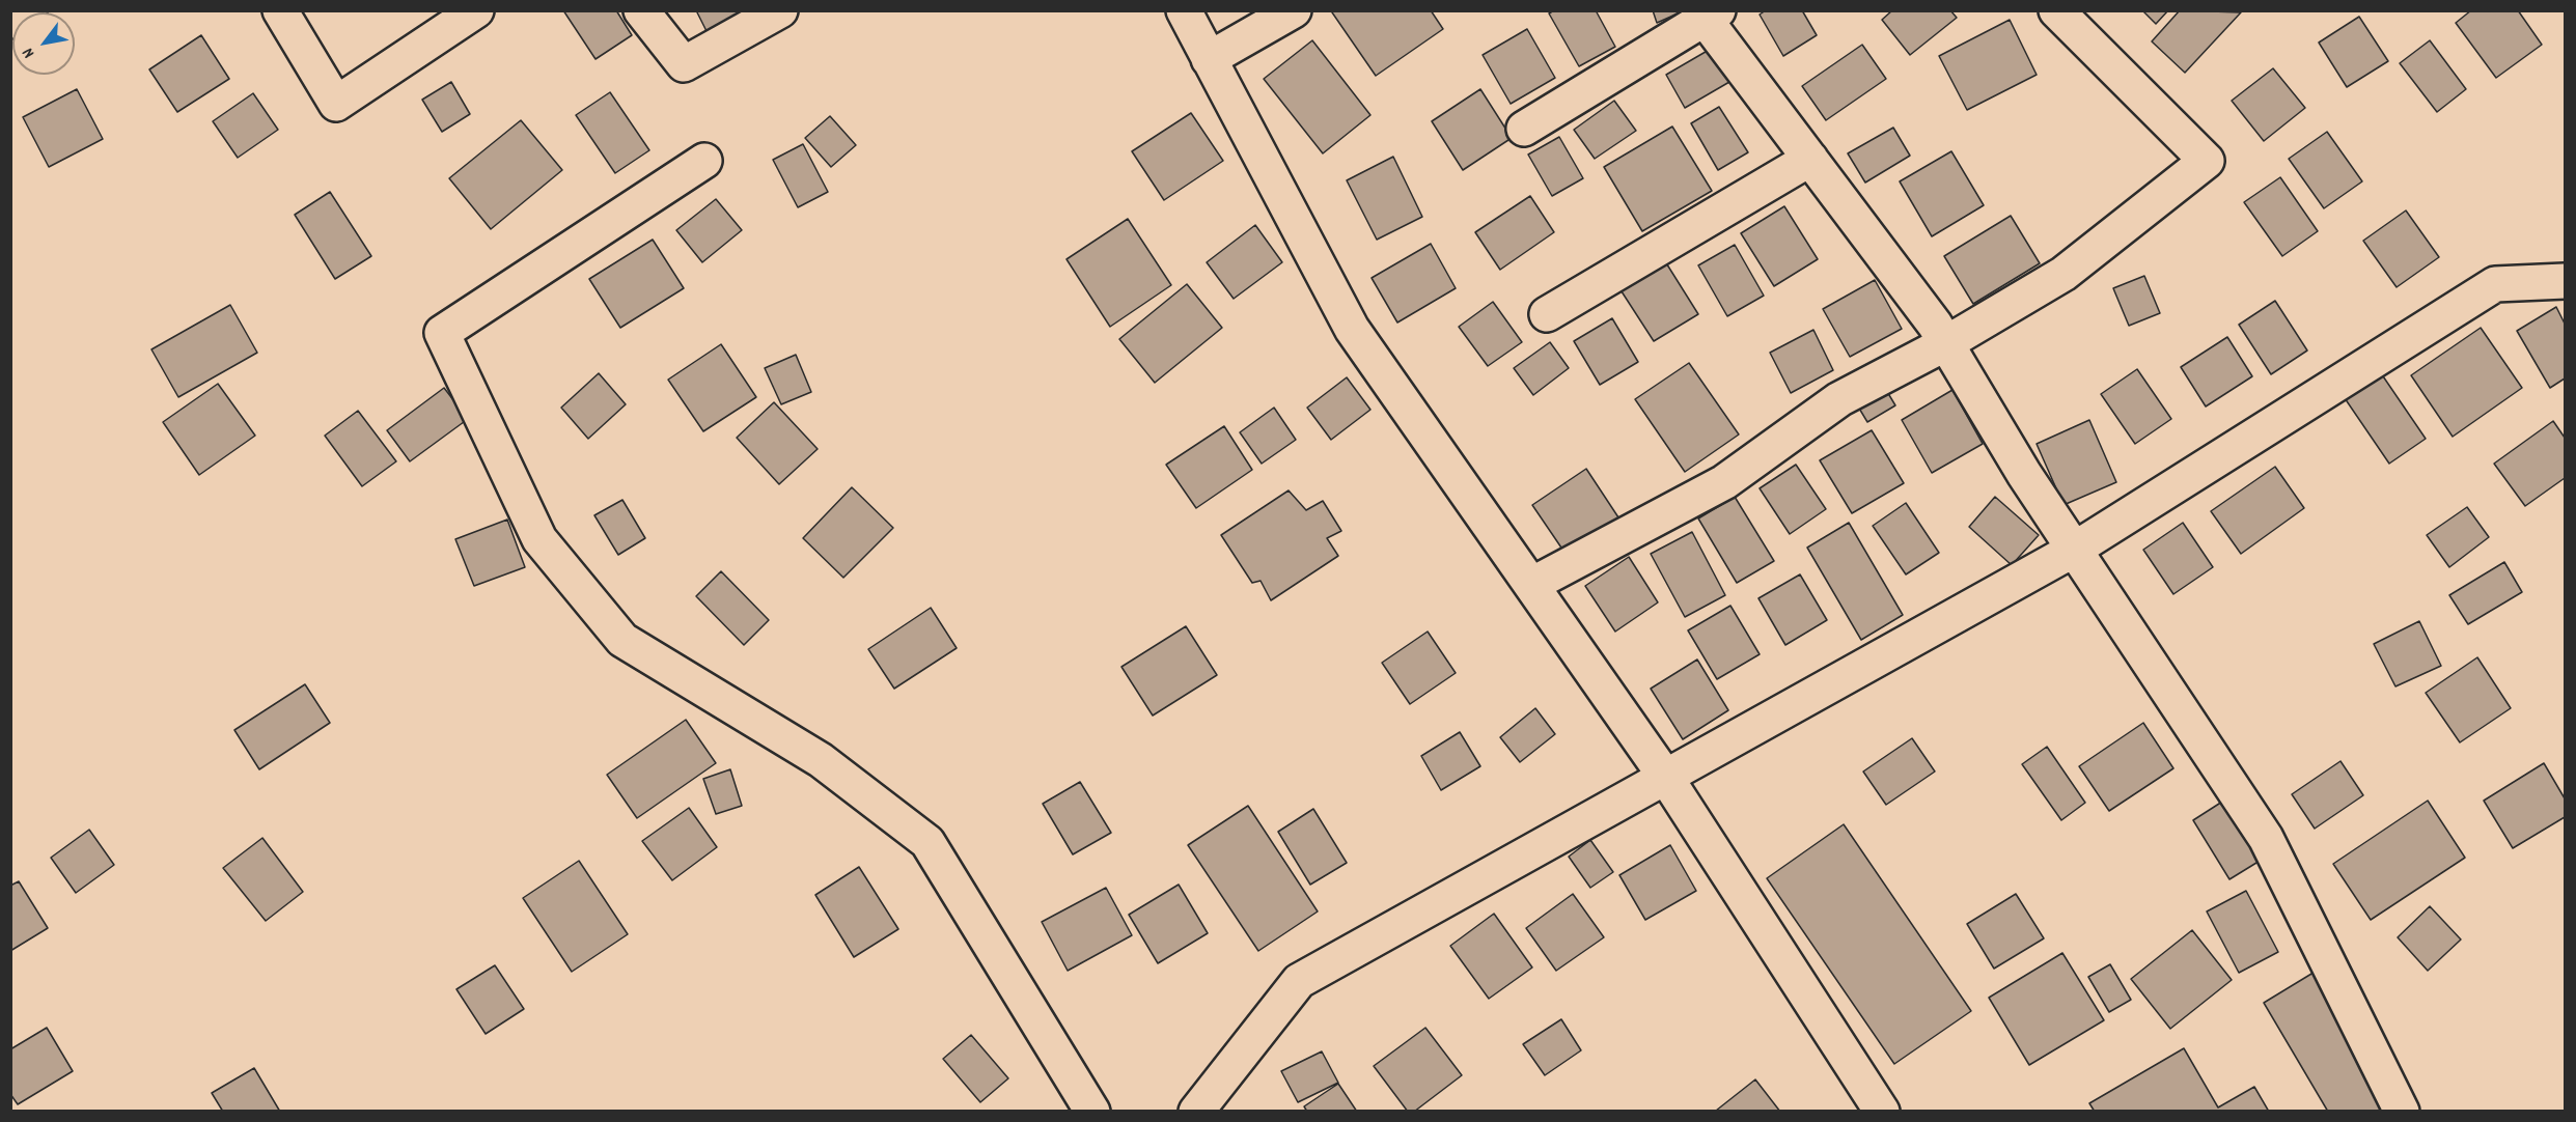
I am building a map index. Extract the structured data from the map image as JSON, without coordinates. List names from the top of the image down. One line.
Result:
{"north":"bottom left"}
